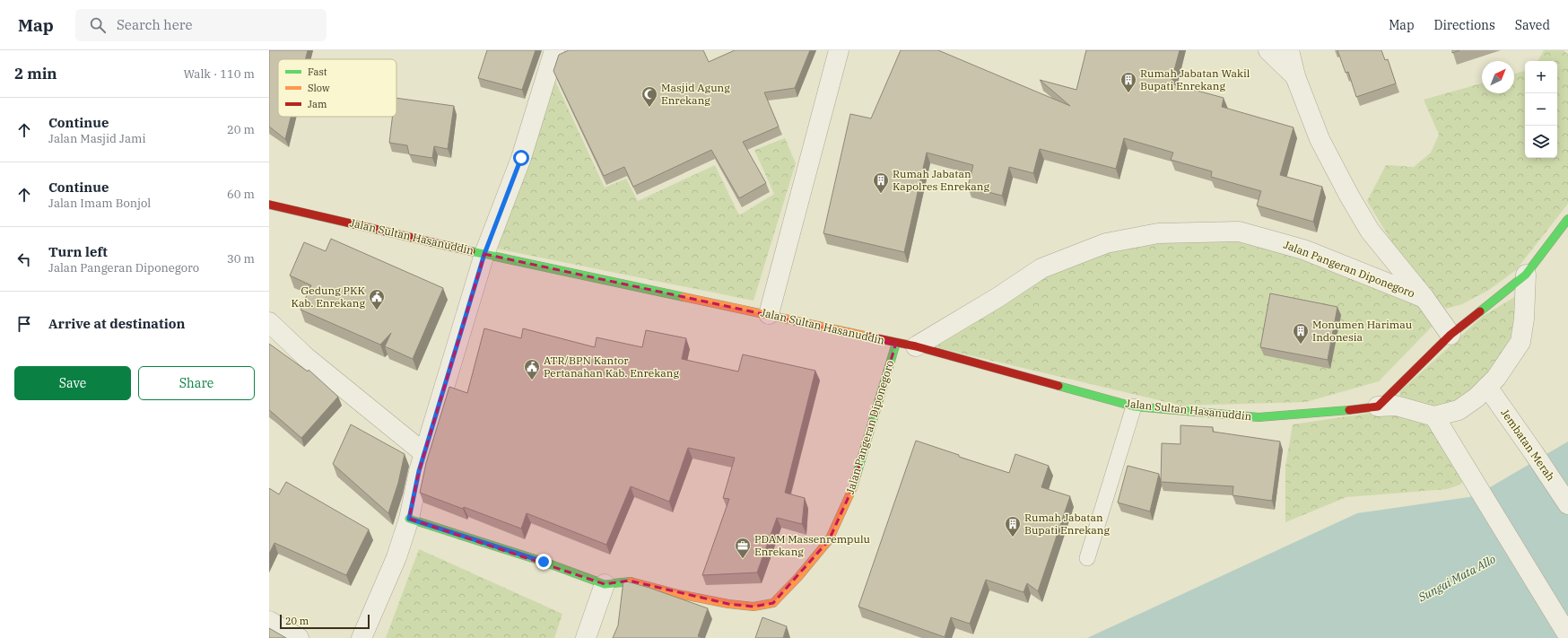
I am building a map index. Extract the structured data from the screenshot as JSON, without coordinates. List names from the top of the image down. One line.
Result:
{"streets":{"main road":["Jalan Sultan Hasanuddin","Jalan Pangeran Diponegoro"],"street":["Jembatan Merah"]},"crossings":[["Jalan Sultan Hasanuddin","Jalan Pangeran Diponegoro"]],"water":["Sungai Mata Allo"],"places":{"building":["Rumah Jabatan Wakil Bupati Enrekang","Rumah Jabatan Kapolres Enrekang","Monumen Harimau Indonesia","Rumah Jabatan Bupati Enrekang"],"mosque":["Masjid Agung Enrekang"],"public building":["Gedung PKK Kab. Enrekang","ATR/BPN Kantor Pertanahan Kab. Enrekang"],"office":["PDAM Massenrempulu Enrekang"]},"legend":["Fast","Slow","Jam"],"scale_bar":"20 m","north":"top right","page":{"header":"Map","search":"Search here","nav":["Map","Directions","Saved"],"heading":["2 min","Walk · 110 m"],"map_buttons":["+","−"],"list":[["Continue","Jalan Masjid Jami","20 m"],["Continue","Jalan Imam Bonjol","60 m"],["Turn left","Jalan Pangeran Diponegoro","30 m"],"Arrive at destination"],"buttons":["Save","Share"],"scale":"20 m"}}
